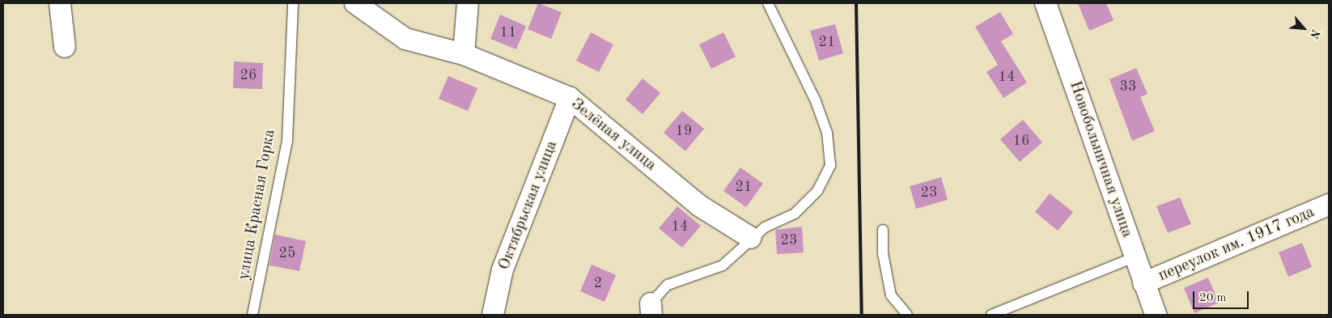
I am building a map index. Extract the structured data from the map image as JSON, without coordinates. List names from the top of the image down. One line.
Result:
{"streets":{"street":["Зелёная улица","Новобольничная улица","Октябрьская улица","переулок им. 1917 года"],"lane":["улица Красная Горка"]},"crossings":[["Зелёная улица","Октябрьская улица"],["Новобольничная улица","переулок им. 1917 года"]],"house_numbers":["11","21","26","14","33","19","16","21","23","14","23","25","2"],"scale_bar":"20 m","north":"bottom right"}
